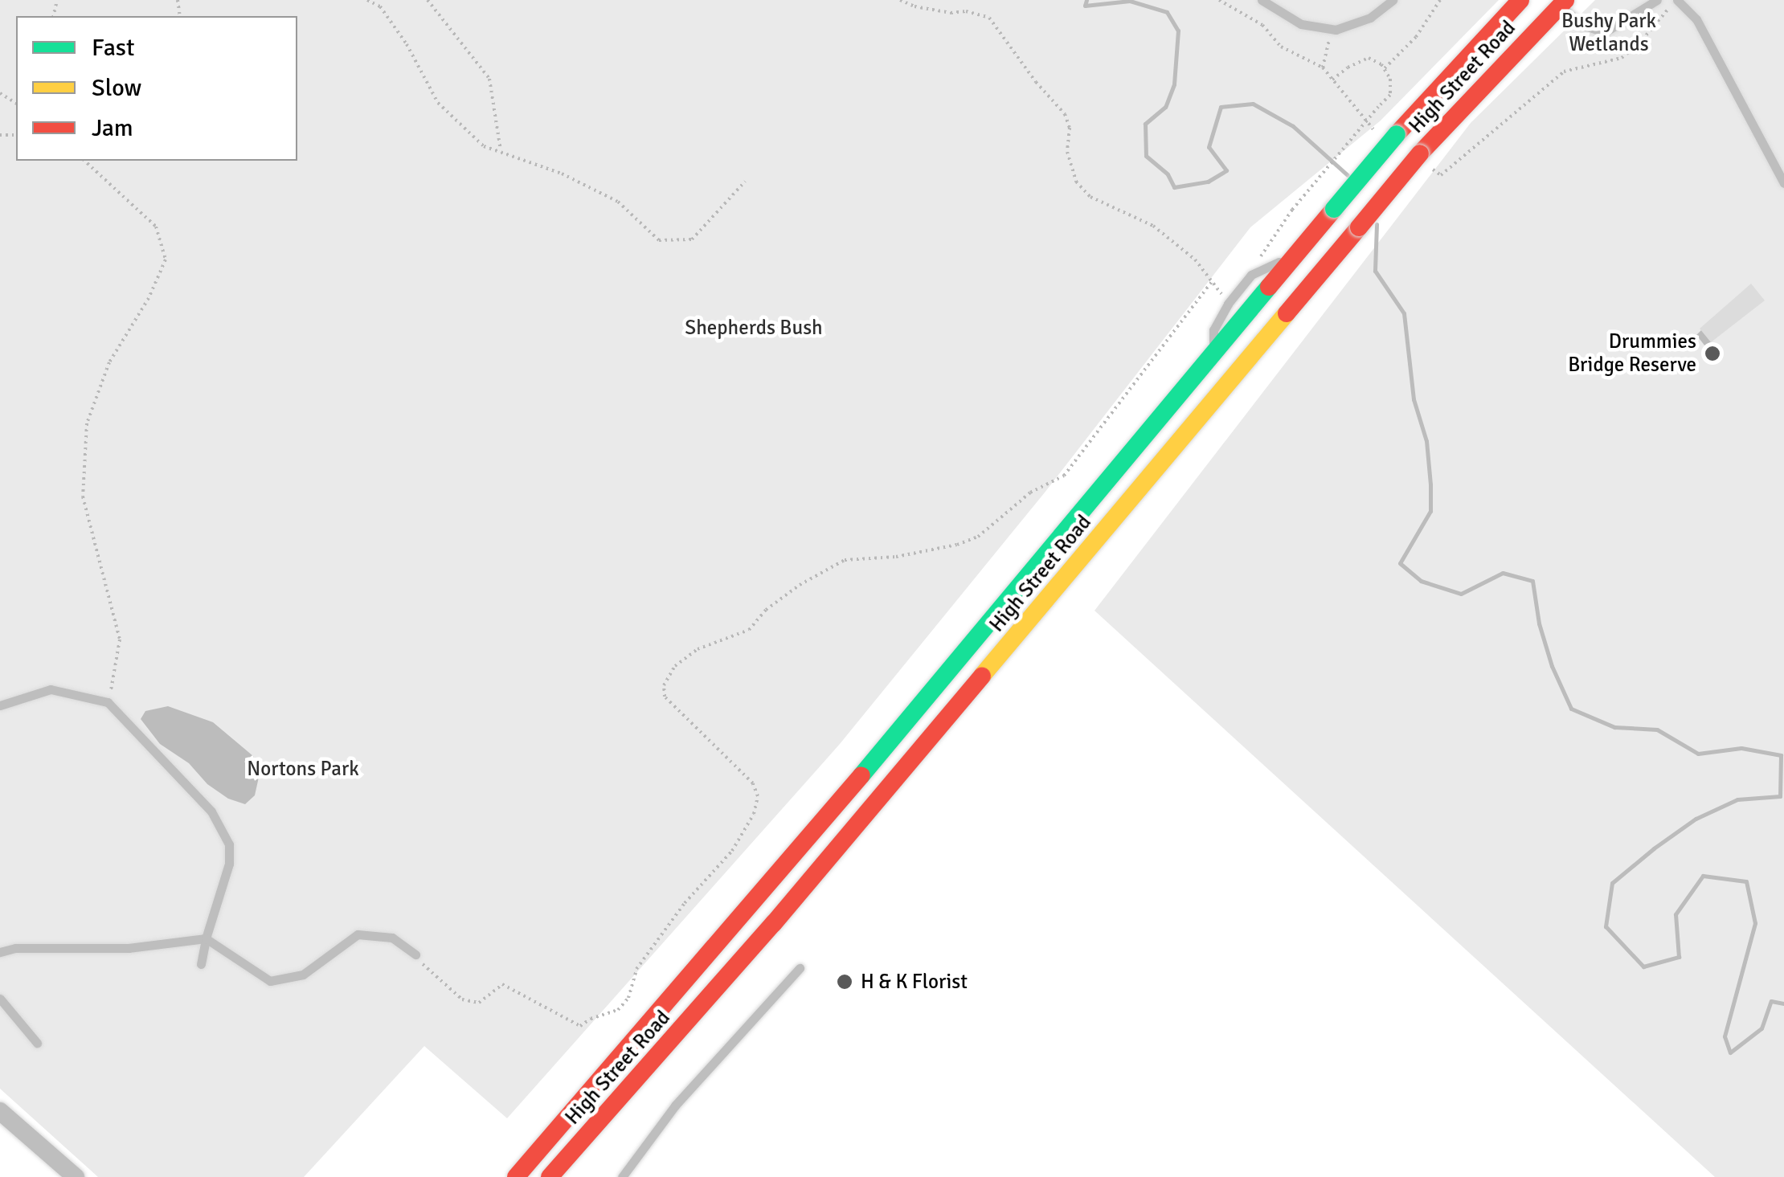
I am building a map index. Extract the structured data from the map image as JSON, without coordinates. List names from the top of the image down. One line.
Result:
{"streets":{"main road":["High Street Road"]},"parks":["Bushy Park Wetlands","Shepherds Bush","Nortons Park"],"places":["Drummies Bridge Reserve","H & K Florist"],"legend":["Fast","Slow","Jam"]}
